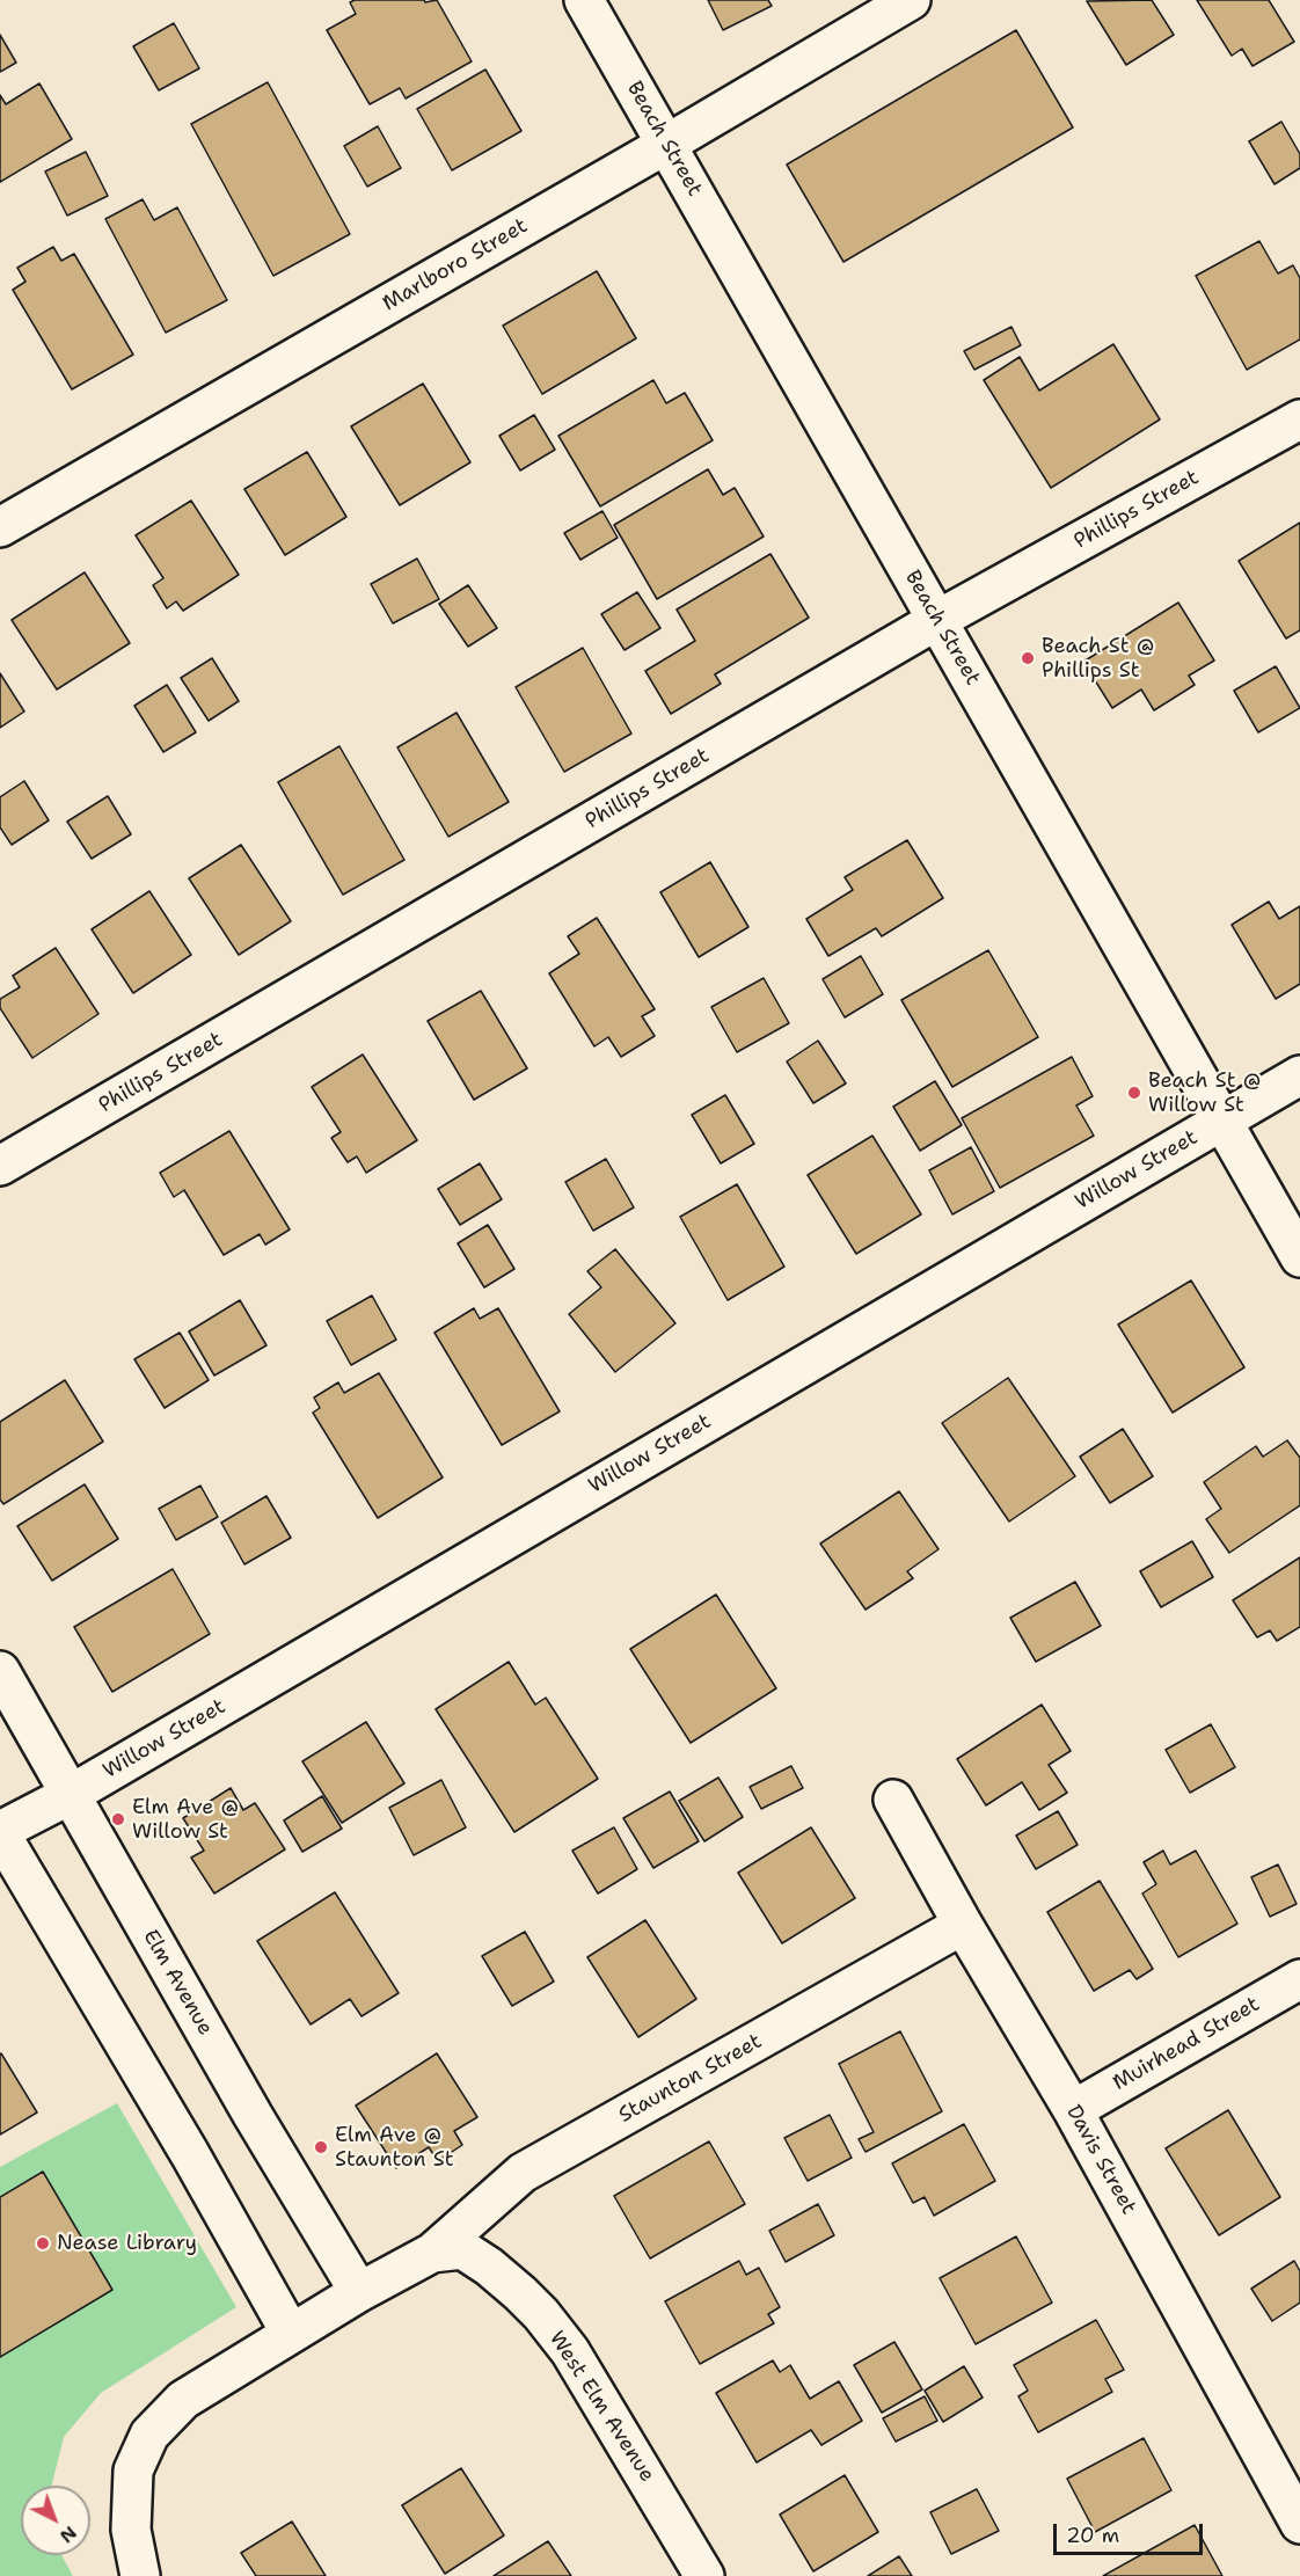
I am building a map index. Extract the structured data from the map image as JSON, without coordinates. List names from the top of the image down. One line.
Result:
{"streets":{"street":["Beach Street","Marlboro Street","Phillips Street","Willow Street","Elm Avenue","Muirhead Street","Staunton Street","Davis Street","West Elm Avenue"]},"crossings":[["Beach Street","Marlboro Street"],["Beach Street","Phillips Street"],["Beach Street","Willow Street"],["Willow Street","Elm Avenue"],["Elm Avenue","West Elm Avenue"],["Muirhead Street","Davis Street"],["Staunton Street","Davis Street"],["Staunton Street","West Elm Avenue"]],"places":["Beach St @ Phillips St","Beach St @ Willow St","Elm Ave @ Willow St","Elm Ave @ Staunton St","Nease Library"],"scale_bar":"20 m","north":"bottom right"}
